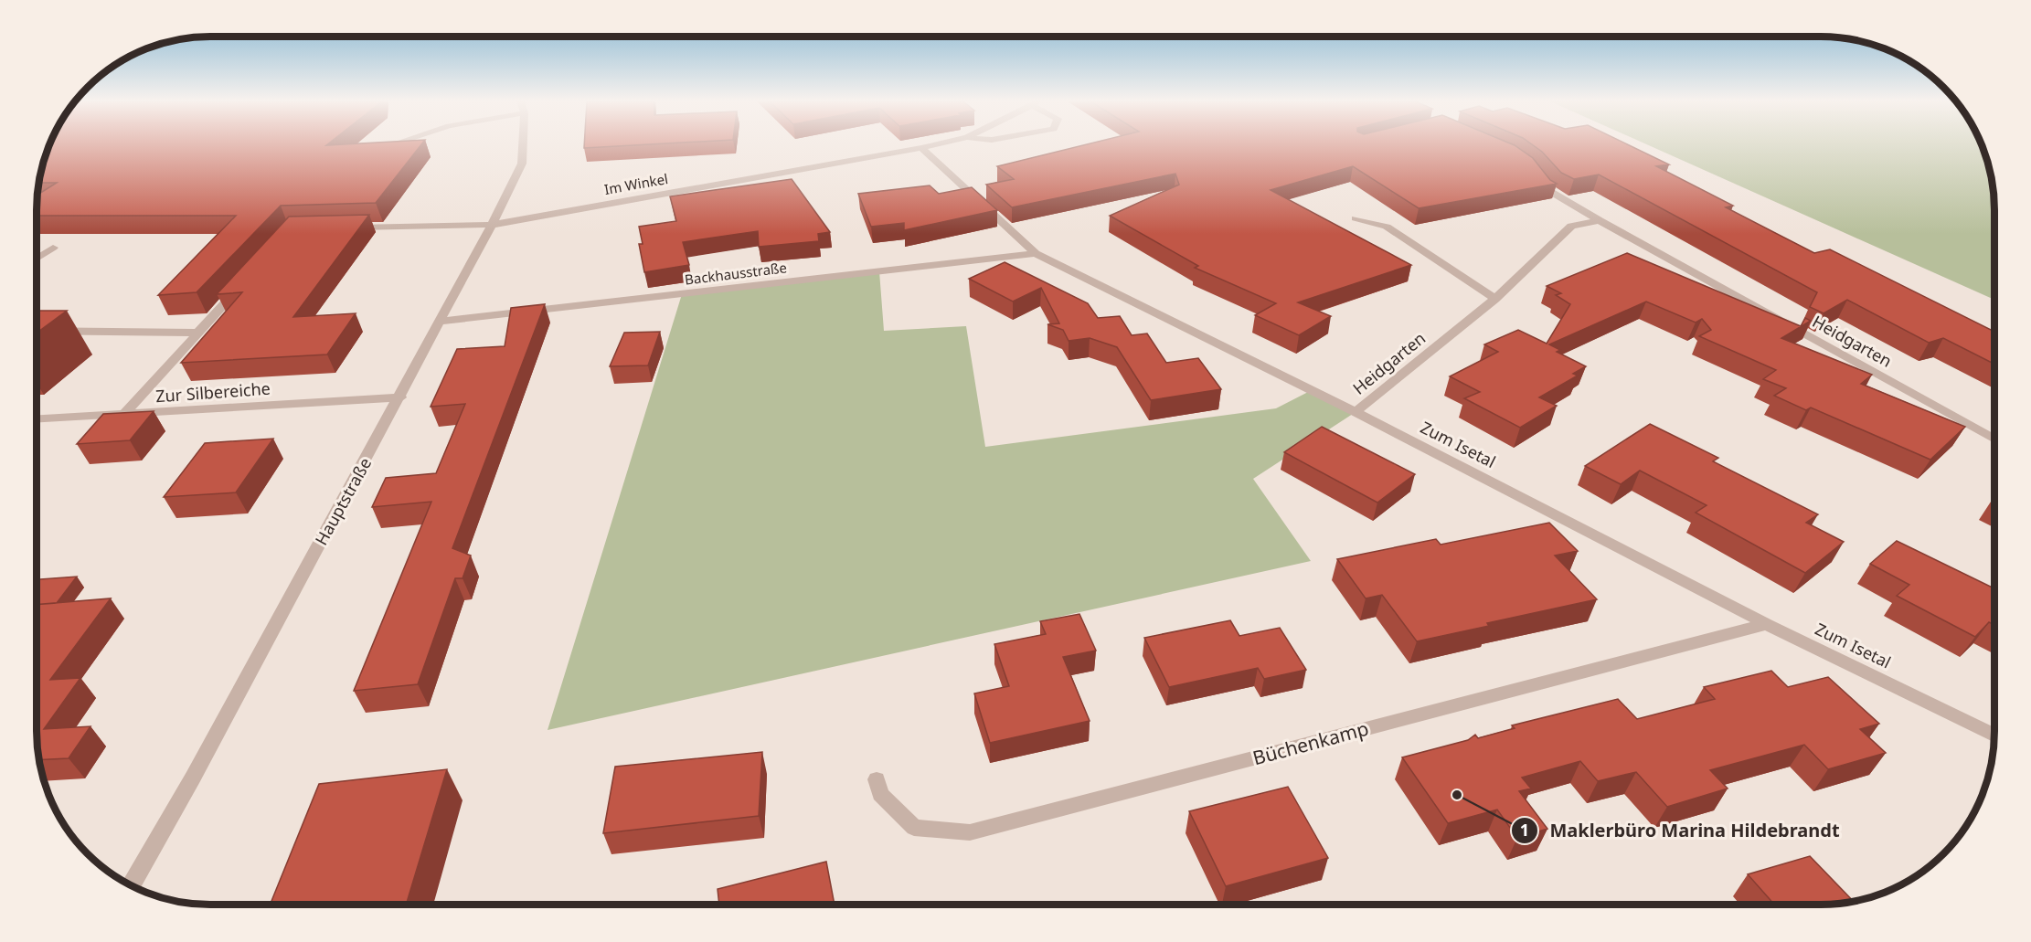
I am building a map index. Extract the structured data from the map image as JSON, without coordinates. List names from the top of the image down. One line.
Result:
{"streets":{"street":["Im Winkel","Backhausstraße","Heidgarten","Zur Silbereiche","Zum Isetal","Hauptstraße","Büchenkamp"]},"crossings":[["Im Winkel","Zum Isetal"],["Im Winkel","Hauptstraße"],["Backhausstraße","Zum Isetal"],["Backhausstraße","Hauptstraße"],["Heidgarten","Zum Isetal"],["Zur Silbereiche","Hauptstraße"],["Zum Isetal","Büchenkamp"]],"places":["Maklerbüro Marina Hildebrandt"]}
